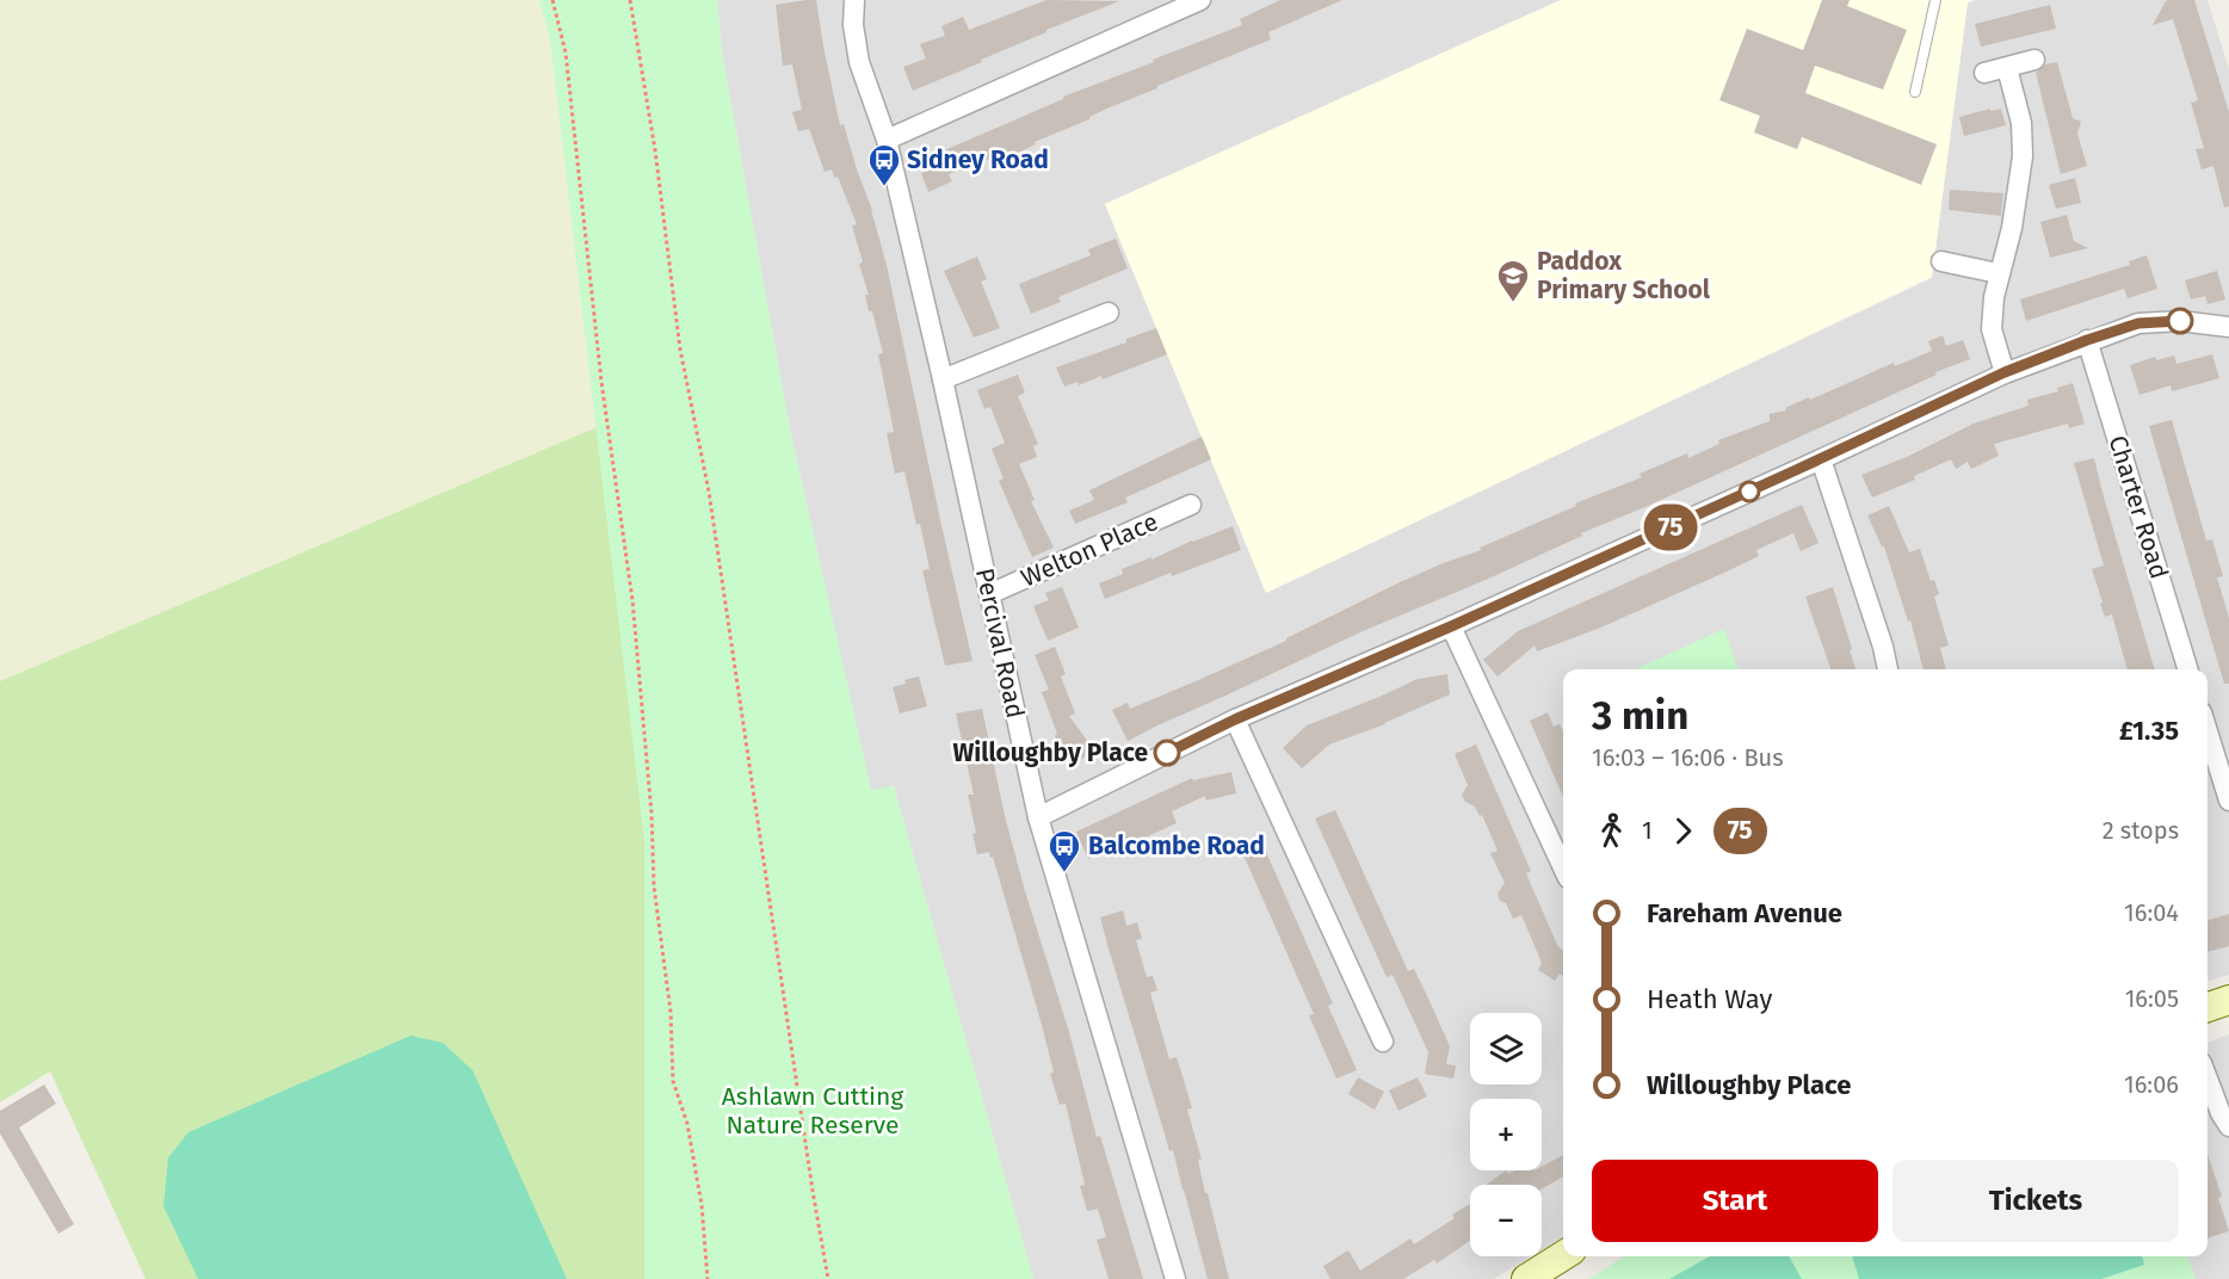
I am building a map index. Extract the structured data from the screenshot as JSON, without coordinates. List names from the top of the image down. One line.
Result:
{"streets":{"street":["Charter Road","Welton Place","Percival Road"]},"crossings":[["Welton Place","Percival Road"]],"parks":["Ashlawn Cutting Nature Reserve"],"places":{"bus stop":["Sidney Road","Balcombe Road"],"school or university":["Paddox Primary School"],"other":["Willoughby Place"]},"lines":["bus line 75"],"page":{"on_map":"75","heading":["3 min","16:03 – 16:06 · Bus","£1.35"],"legs":["1","75","2 stops"],"list":[{"name":"Fareham Avenue","value":"16:04"},{"name":"Heath Way","value":"16:05"},{"name":"Willoughby Place","value":"16:06"}],"map_buttons":["+","−"],"buttons":["Start","Tickets"]}}
